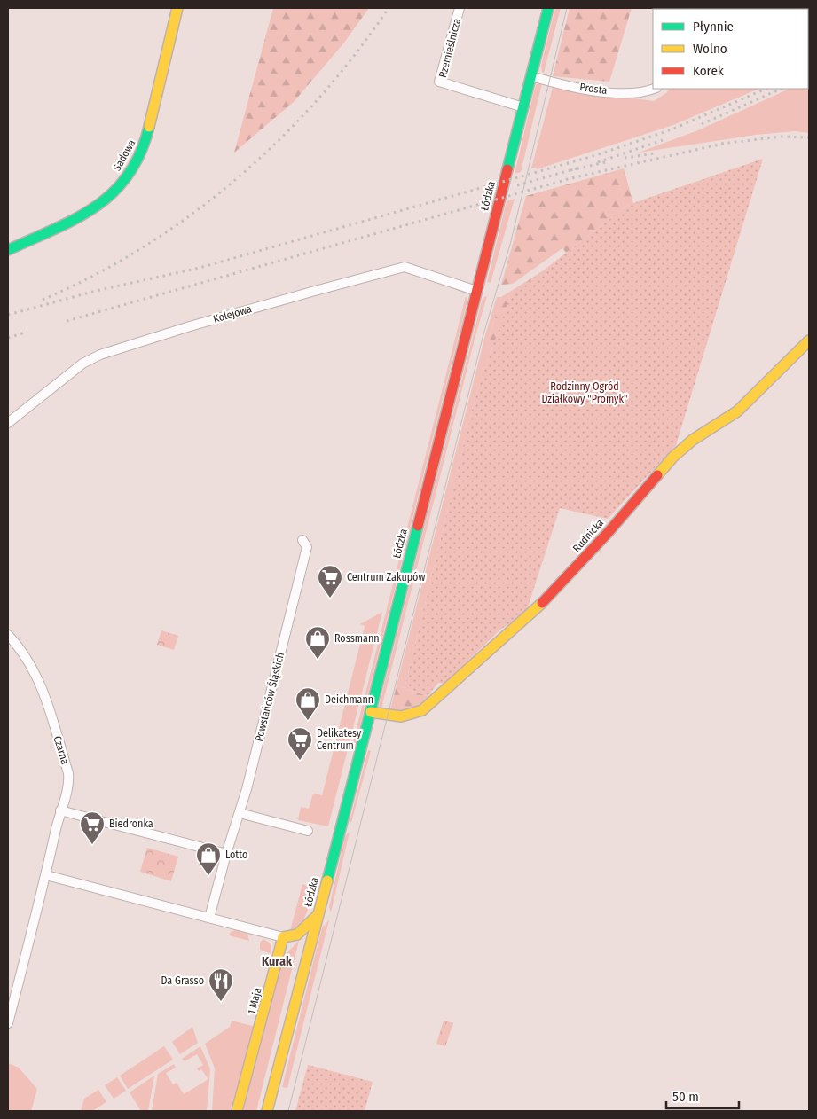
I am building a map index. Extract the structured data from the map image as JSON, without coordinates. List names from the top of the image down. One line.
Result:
{"streets":{"main road":["Sadowa","Łódzka","Rudnicka","1 Maja"],"street":["Rzemieślnicza","Prosta","Kolejowa","Powstańców Śląskich","Czarna"]},"crossings":[["Rzemieślnicza","Łódzka"],["Prosta","Łódzka"],["Łódzka","Kolejowa"],["Łódzka","Rudnicka"]],"districts":["Kurak"],"parks":["Rodzinny Ogród Działkowy \"Promyk\""],"places":{"supermarket":["Centrum Zakupów","Delikatesy Centrum","Biedronka"],"shop":["Rossmann","Deichmann","Lotto"],"restaurant":["Da Grasso"]},"legend":["Płynnie","Wolno","Korek"],"scale_bar":"50 m"}
